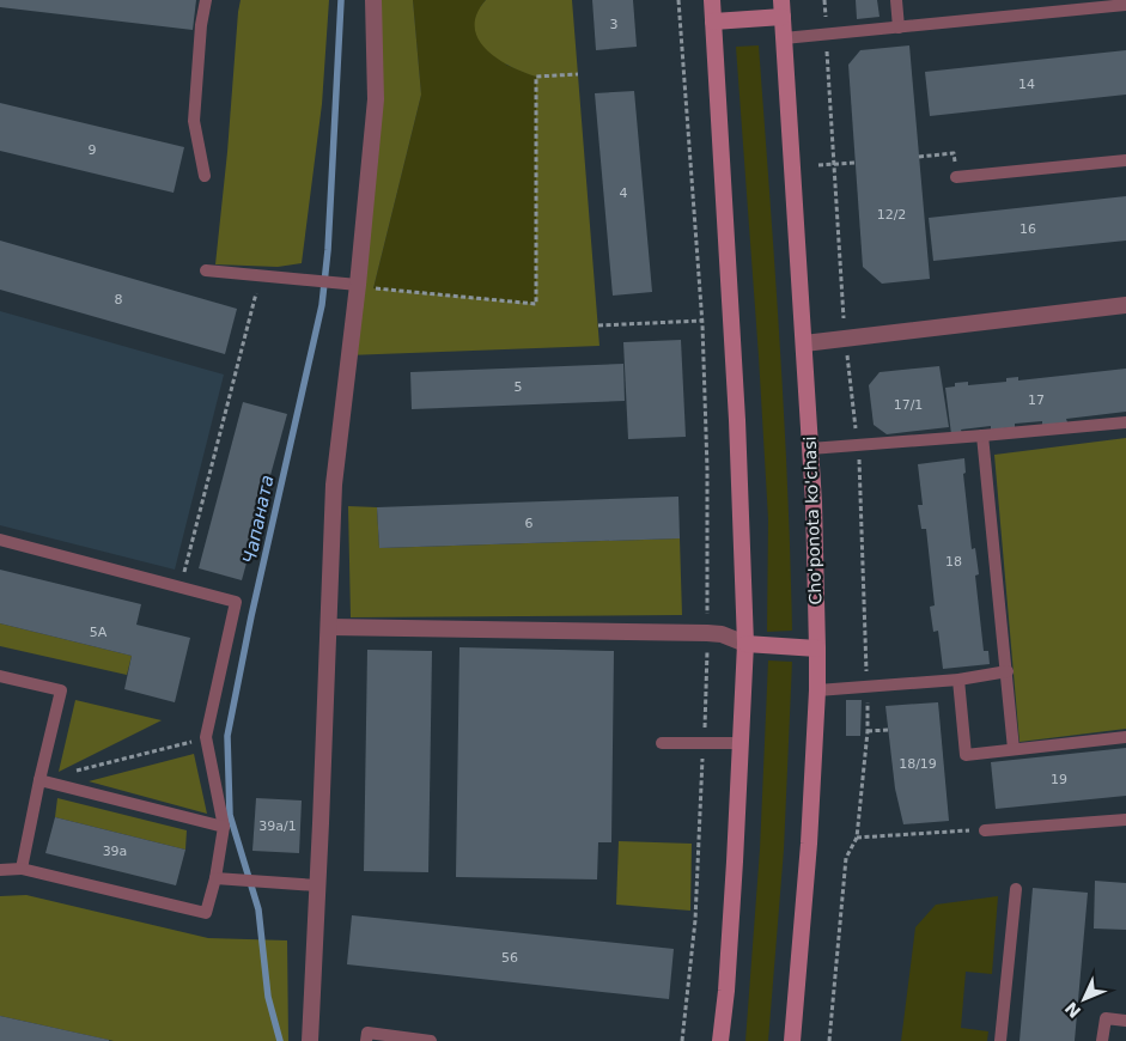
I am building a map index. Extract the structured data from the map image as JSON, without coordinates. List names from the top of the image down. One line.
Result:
{"streets":{"main road":["Cho'ponota ko'chasi"]},"water":["Чапаната"],"house_numbers":["3","14","9","4","12/2","16","8","5","17","17/1","6","18","5A","18/19","19","39a/1","39а","56"],"north":"bottom left"}
